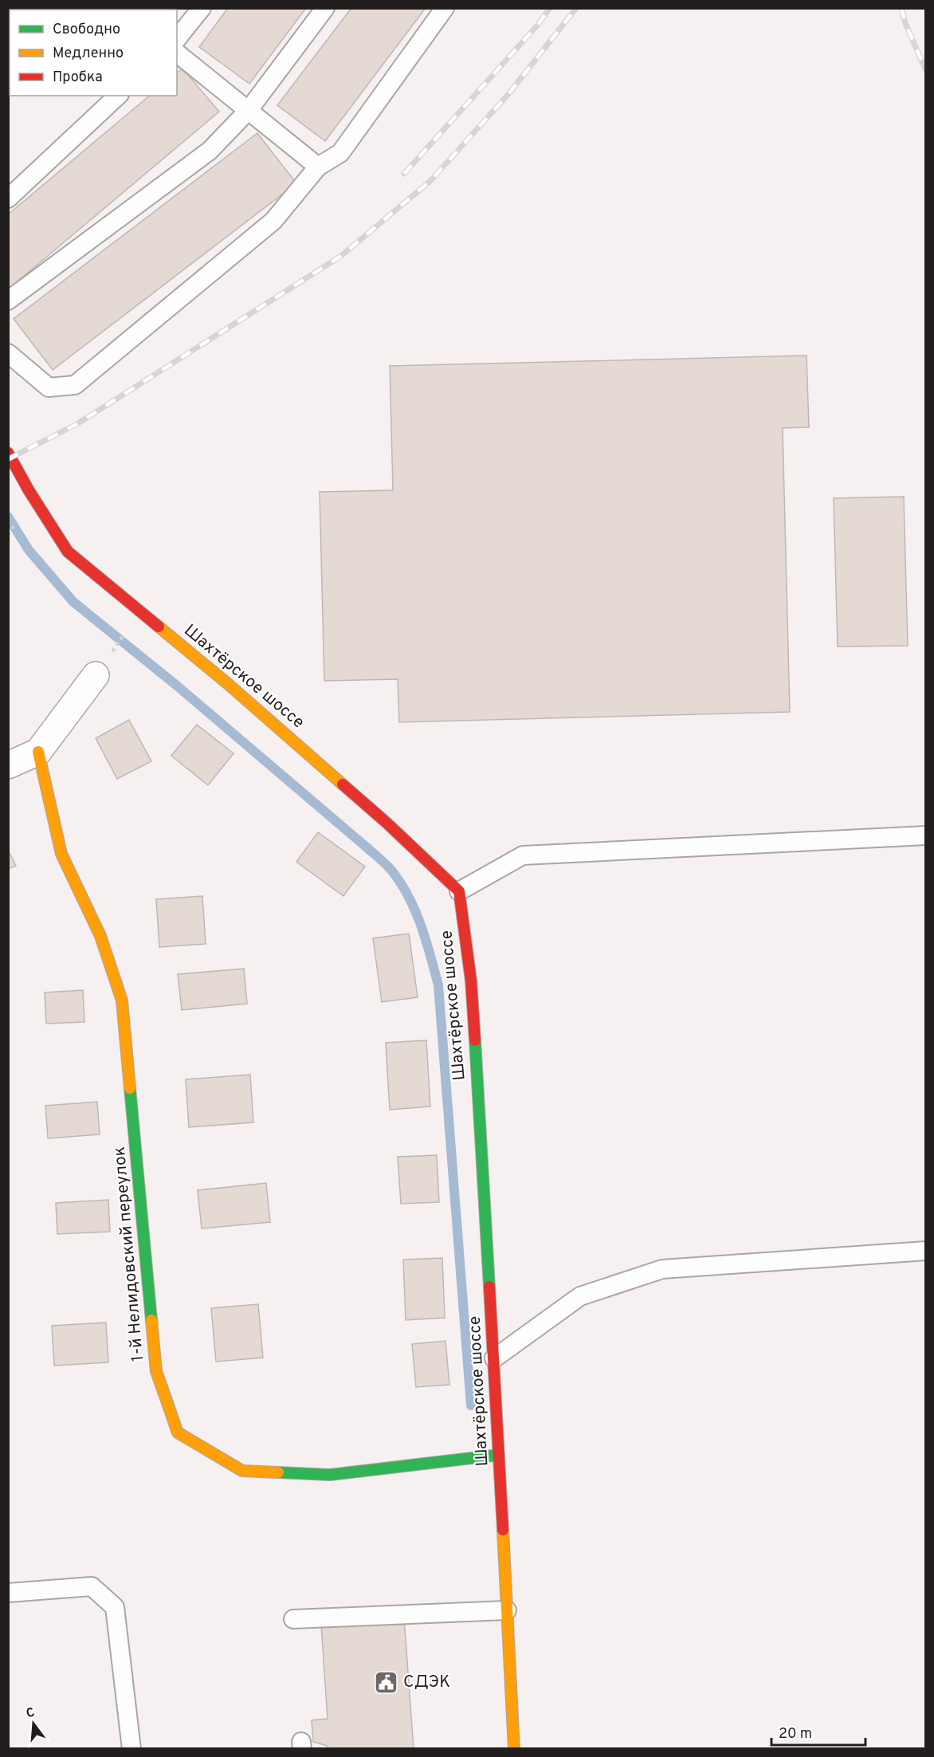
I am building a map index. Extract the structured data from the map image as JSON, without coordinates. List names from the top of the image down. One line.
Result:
{"streets":{"street":["Шахтёрское шоссе","1-й Нелидовский переулок"]},"crossings":[["Шахтёрское шоссе","1-й Нелидовский переулок"]],"places":{"public building":["СДЭК"]},"legend":["Свободно","Медленно","Пробка"],"scale_bar":"20 m","north":"top"}
